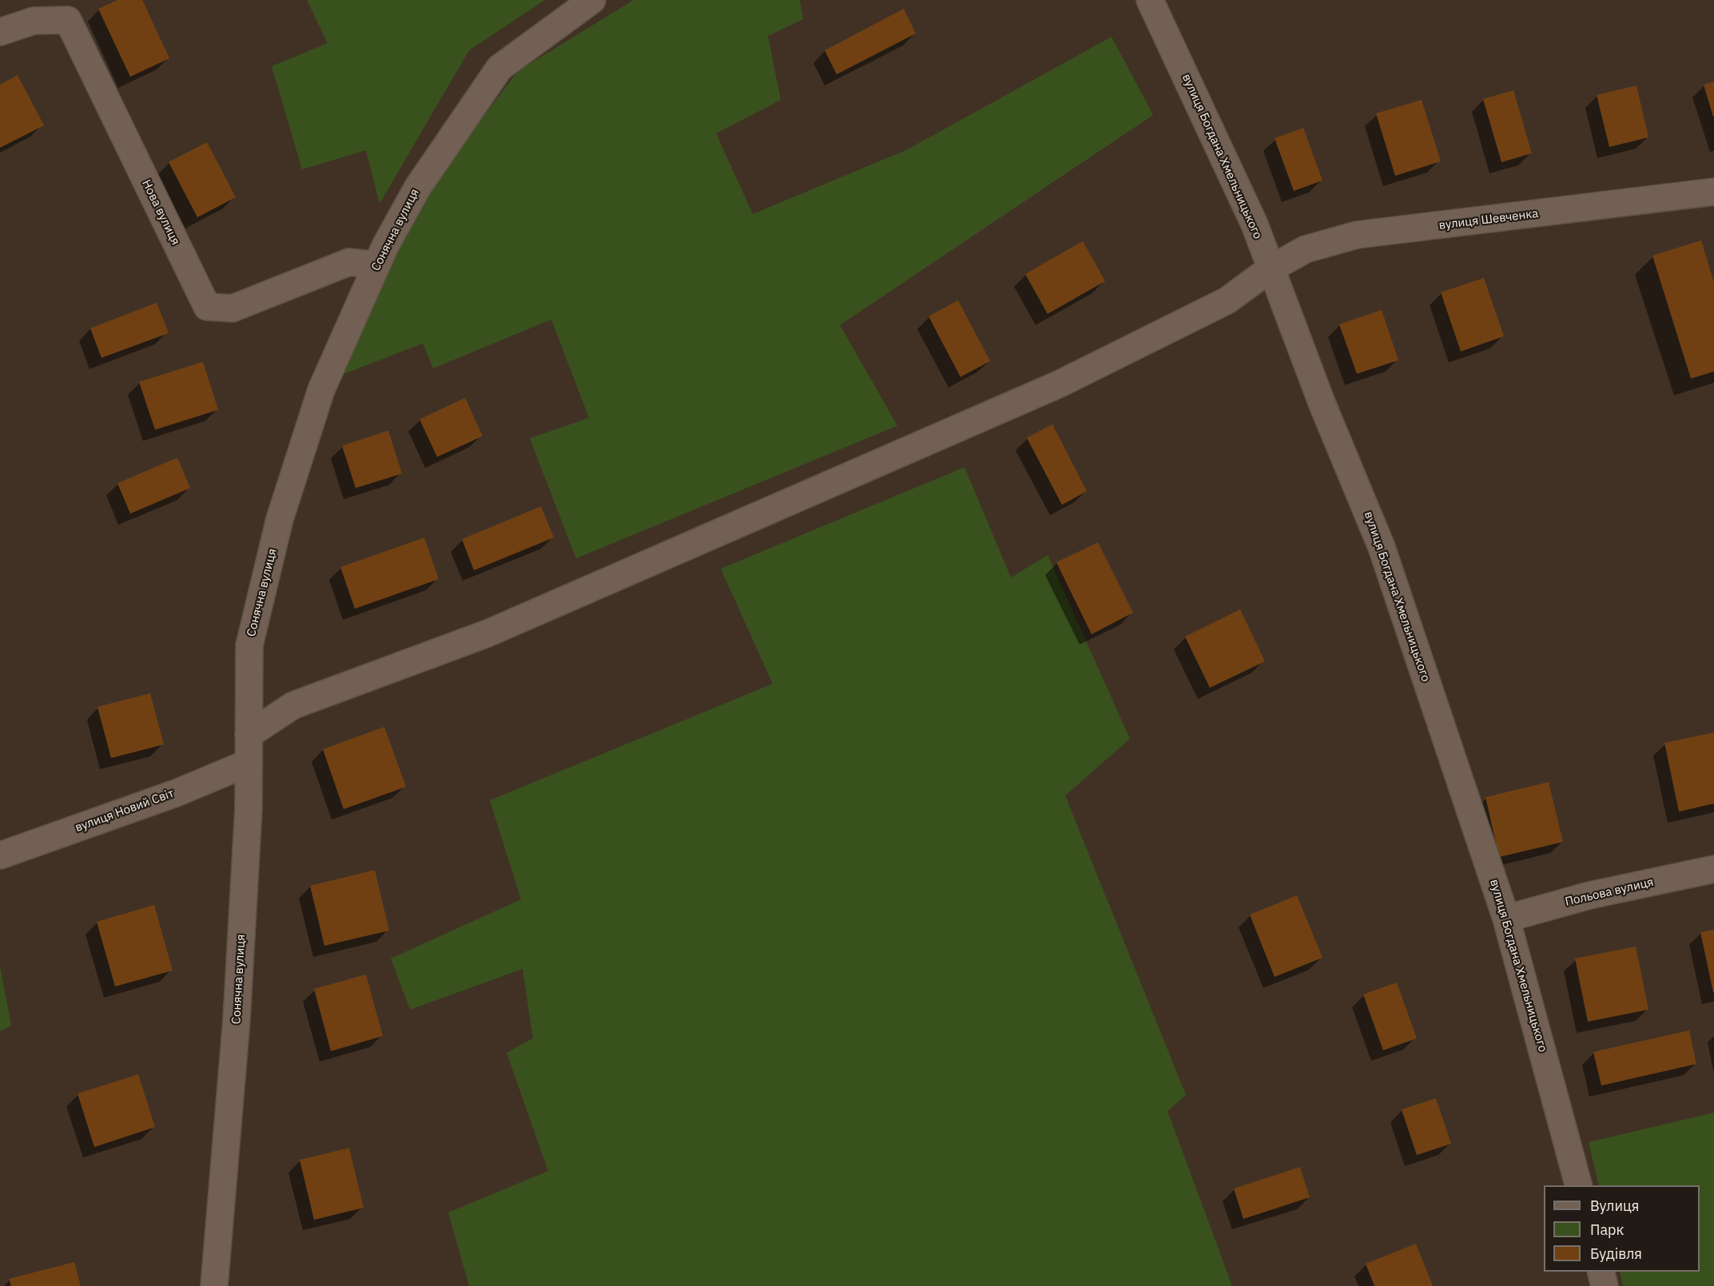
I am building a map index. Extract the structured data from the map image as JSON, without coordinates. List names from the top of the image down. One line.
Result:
{"streets":{"street":["вулиця Богдана Хмельницького","Нова вулиця","вулиця Шевченка","Сонячна вулиця","вулиця Новий Світ","Польова вулиця"]},"crossings":[["вулиця Богдана Хмельницького","вулиця Шевченка"],["вулиця Богдана Хмельницького","Польова вулиця"],["Нова вулиця","Сонячна вулиця"],["вулиця Шевченка","Сонячна вулиця"],["Сонячна вулиця","вулиця Новий Світ"]],"legend":["Вулиця","Парк","Будівля"]}
